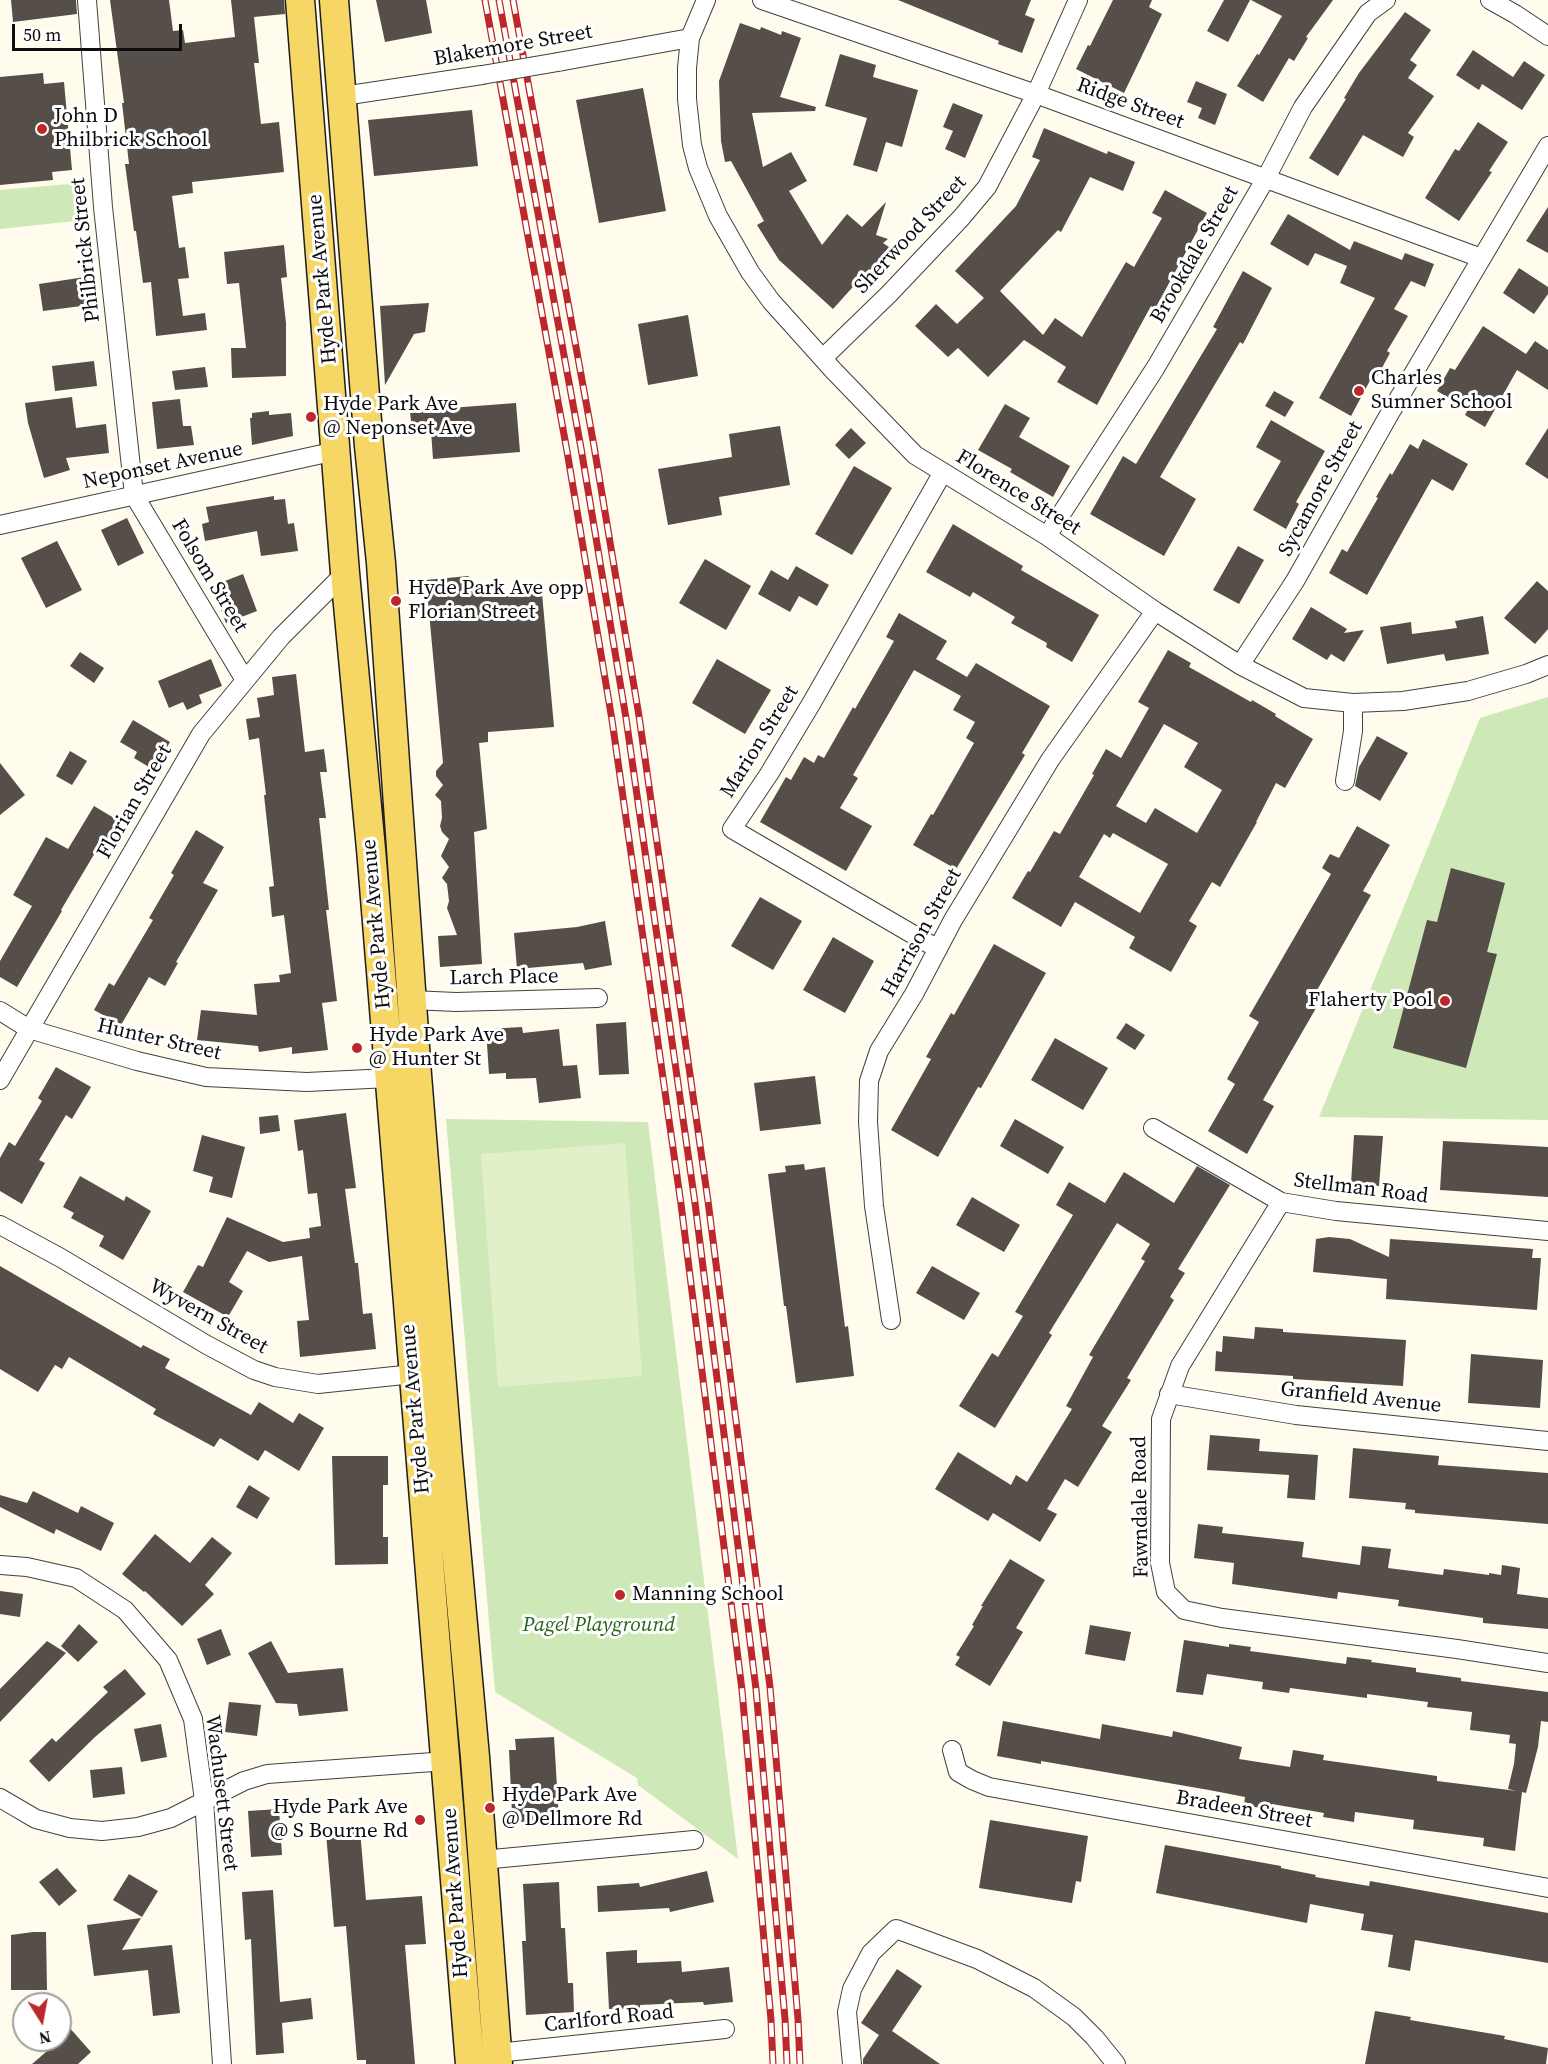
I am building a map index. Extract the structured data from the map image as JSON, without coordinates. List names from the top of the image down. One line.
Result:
{"streets":{"main road":["Hyde Park Avenue"],"street":["Blakemore Street","Ridge Street","Sherwood Street","Philbrick Street","Brookdale Street","Neponset Avenue","Sycamore Street","Florence Street","Folsom Street","Marion Street","Florian Street","Harrison Street","Larch Place","Hunter Street","Stellman Road","Wyvern Street","Granfield Avenue","Fawndale Road","Wachusett Street","Bradeen Street","Carlford Road"]},"crossings":[["Blakemore Street","Hyde Park Avenue"],["Blakemore Street","Florence Street"],["Ridge Street","Sherwood Street"],["Ridge Street","Brookdale Street"],["Ridge Street","Sycamore Street"],["Sherwood Street","Florence Street"],["Philbrick Street","Neponset Avenue"],["Philbrick Street","Folsom Street"],["Brookdale Street","Florence Street"],["Hyde Park Avenue","Neponset Avenue"],["Hyde Park Avenue","Florian Street"],["Hyde Park Avenue","Larch Place"],["Hyde Park Avenue","Hunter Street"],["Hyde Park Avenue","Wyvern Street"],["Hyde Park Avenue","Carlford Road"],["Neponset Avenue","Folsom Street"],["Sycamore Street","Florence Street"],["Florence Street","Marion Street"],["Florence Street","Harrison Street"],["Folsom Street","Florian Street"],["Marion Street","Harrison Street"],["Florian Street","Hunter Street"],["Stellman Road","Fawndale Road"],["Granfield Avenue","Fawndale Road"]],"parks":["Pagel Playground"],"places":["John D Philbrick School","Charles Sumner School","Hyde Park Ave @ Neponset Ave","Hyde Park Ave opp Florian Street","Flaherty Pool","Hyde Park Ave @ Hunter St","Manning School","Hyde Park Ave @ Dellmore Rd","Hyde Park Ave @ S Bourne Rd"],"scale_bar":"50 m","north":"bottom"}
